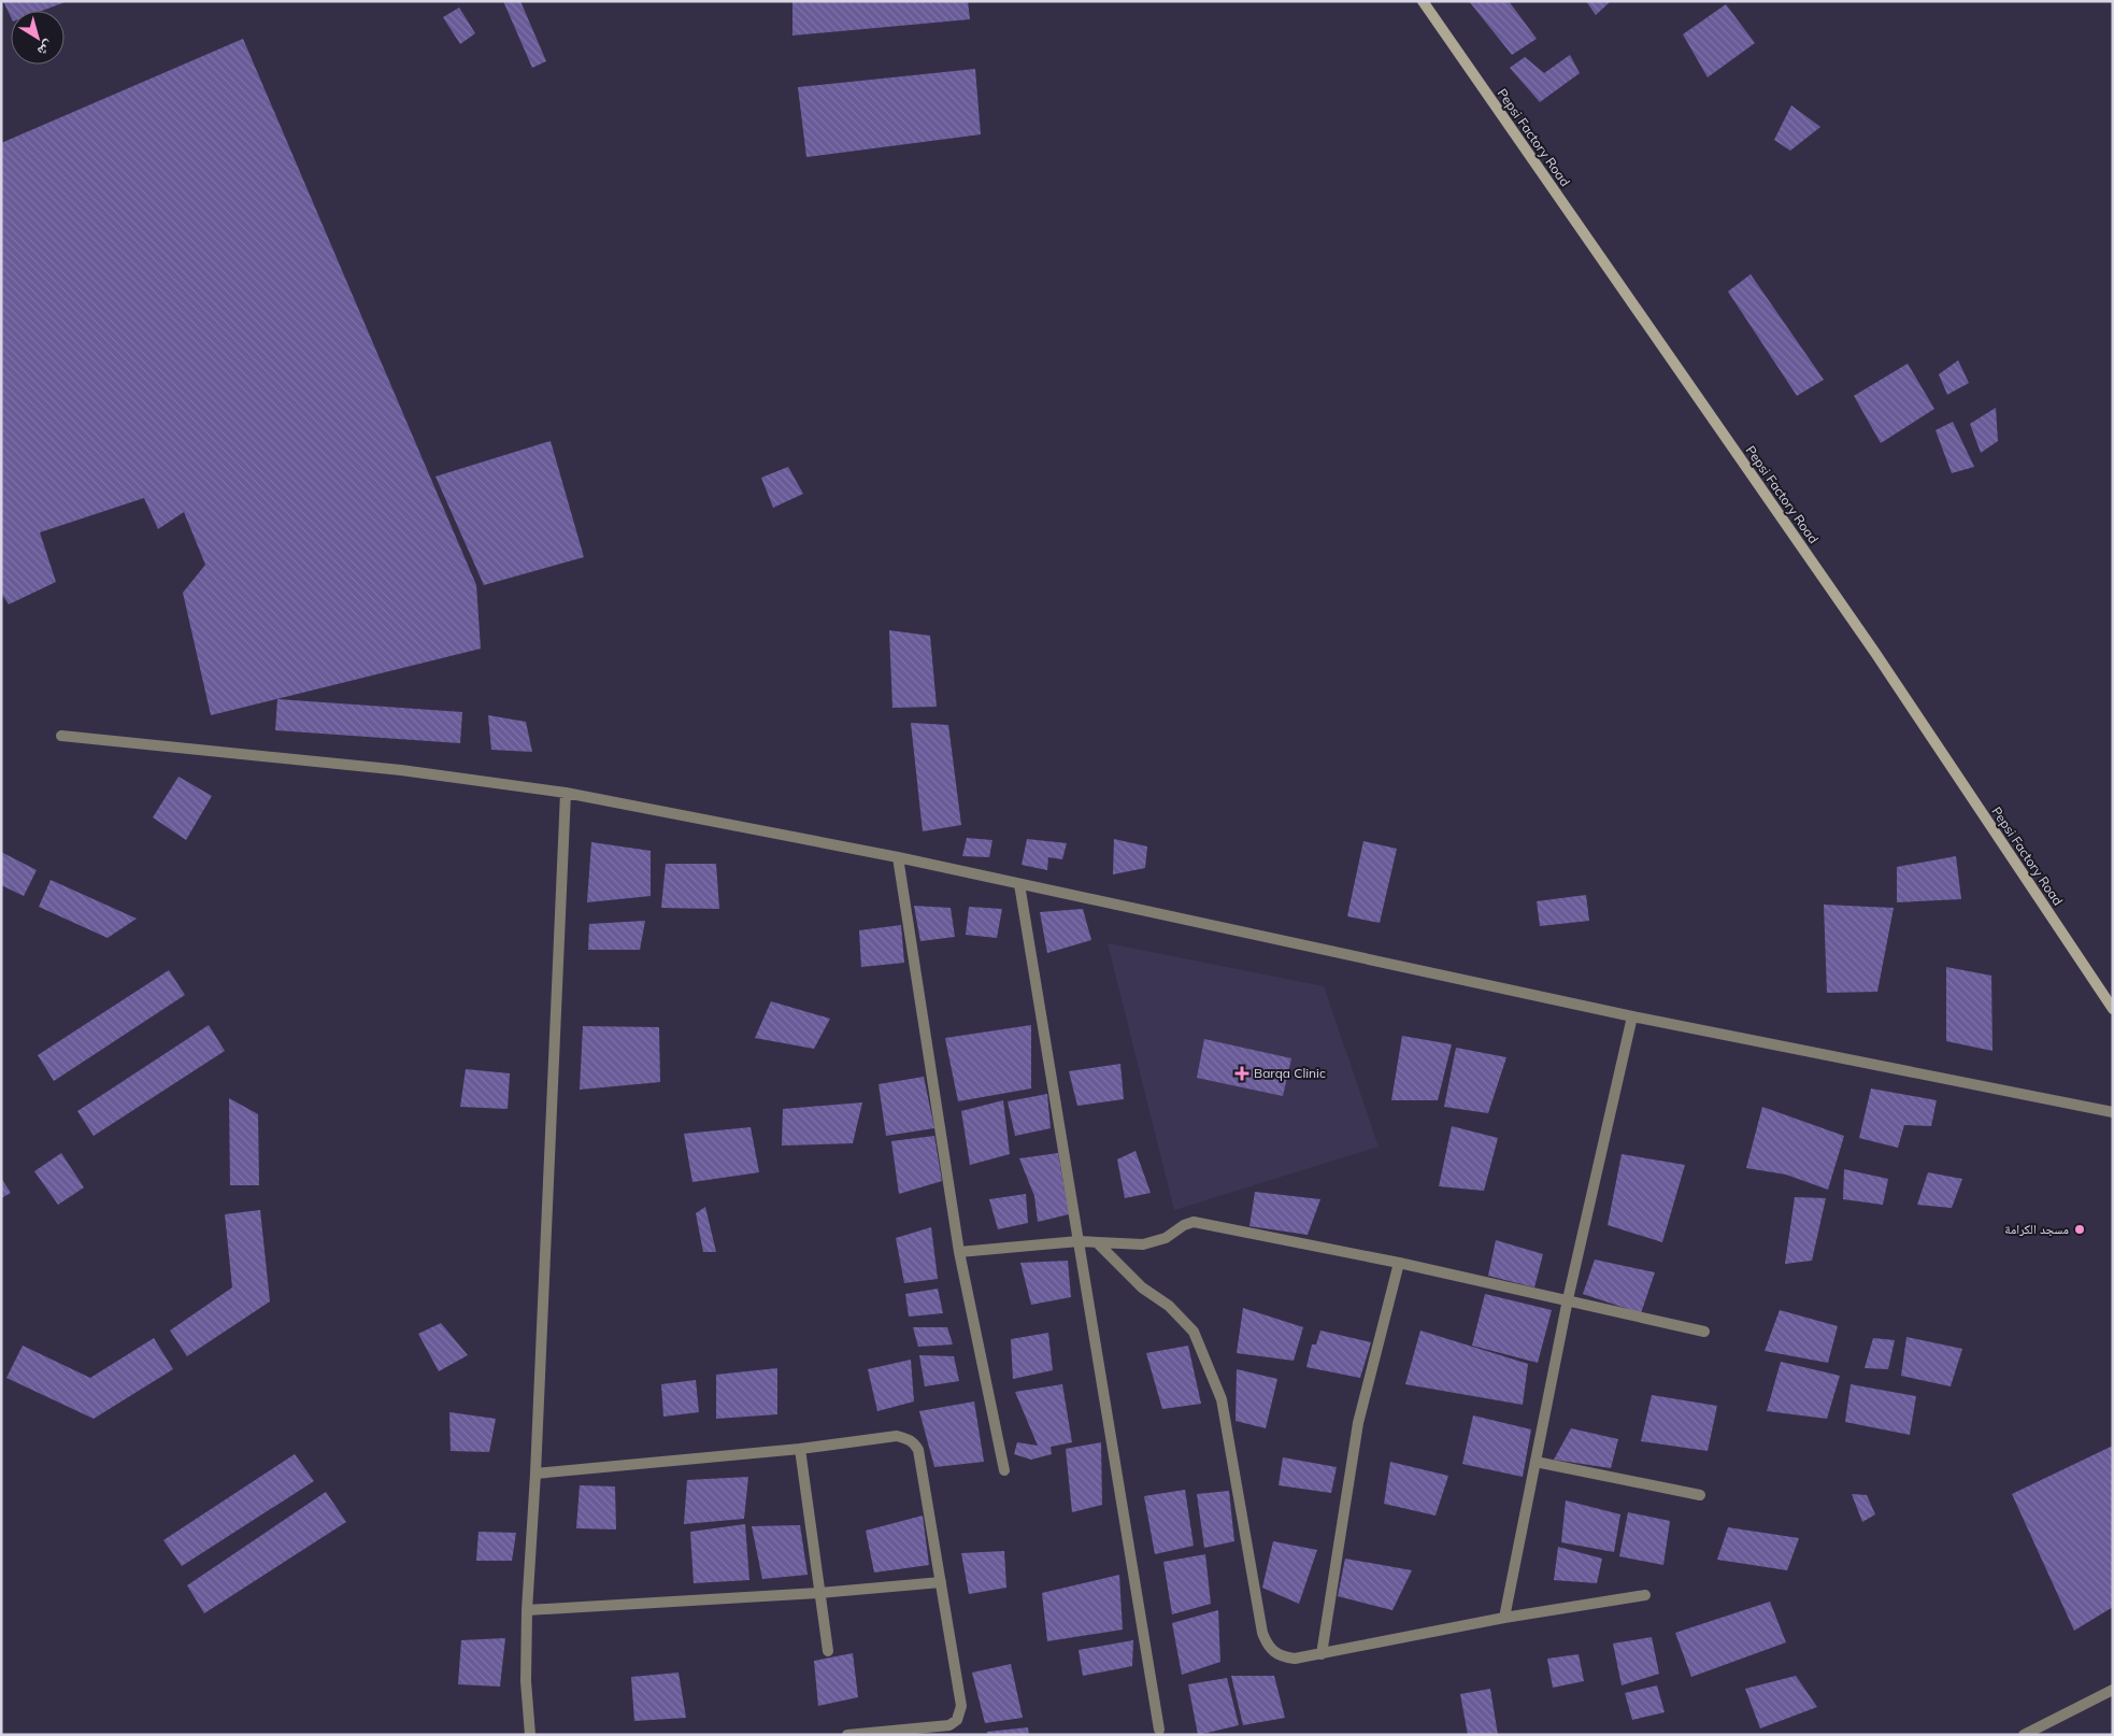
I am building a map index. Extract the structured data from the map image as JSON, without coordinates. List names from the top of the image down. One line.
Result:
{"streets":{"main road":["Pepsi Factory Road"]},"places":{"health":["Barqa Clinic"],"other":["مسجد الكرامة"]},"north":"bottom right"}
